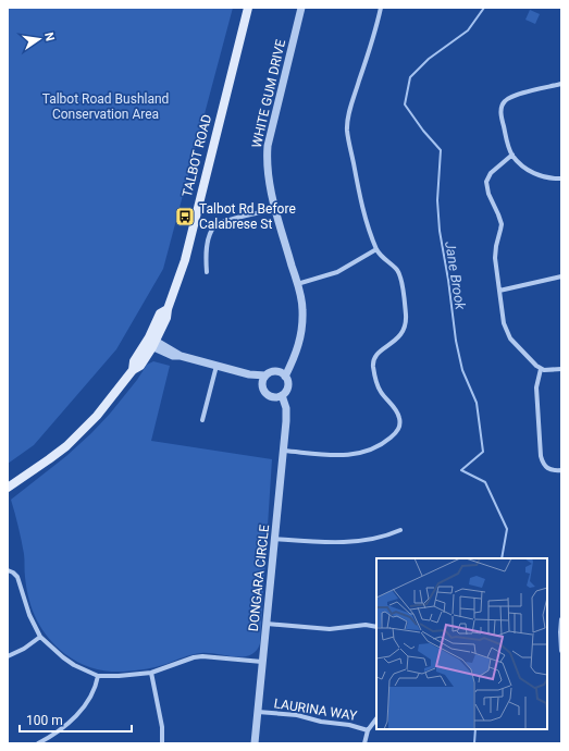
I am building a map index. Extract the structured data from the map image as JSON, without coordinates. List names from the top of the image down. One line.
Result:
{"streets":{"main road":["TALBOT ROAD"],"street":["WHITE GUM DRIVE","DONGARA CIRCLE","LAURINA WAY"]},"crossings":[["WHITE GUM DRIVE","DONGARA CIRCLE"],["DONGARA CIRCLE","LAURINA WAY"]],"water":["Jane Brook"],"parks":["Talbot Road Bushland Conservation Area"],"places":{"bus stop":["Talbot Rd Before Calabrese St"]},"scale_bar":"100 m","north":"right"}
